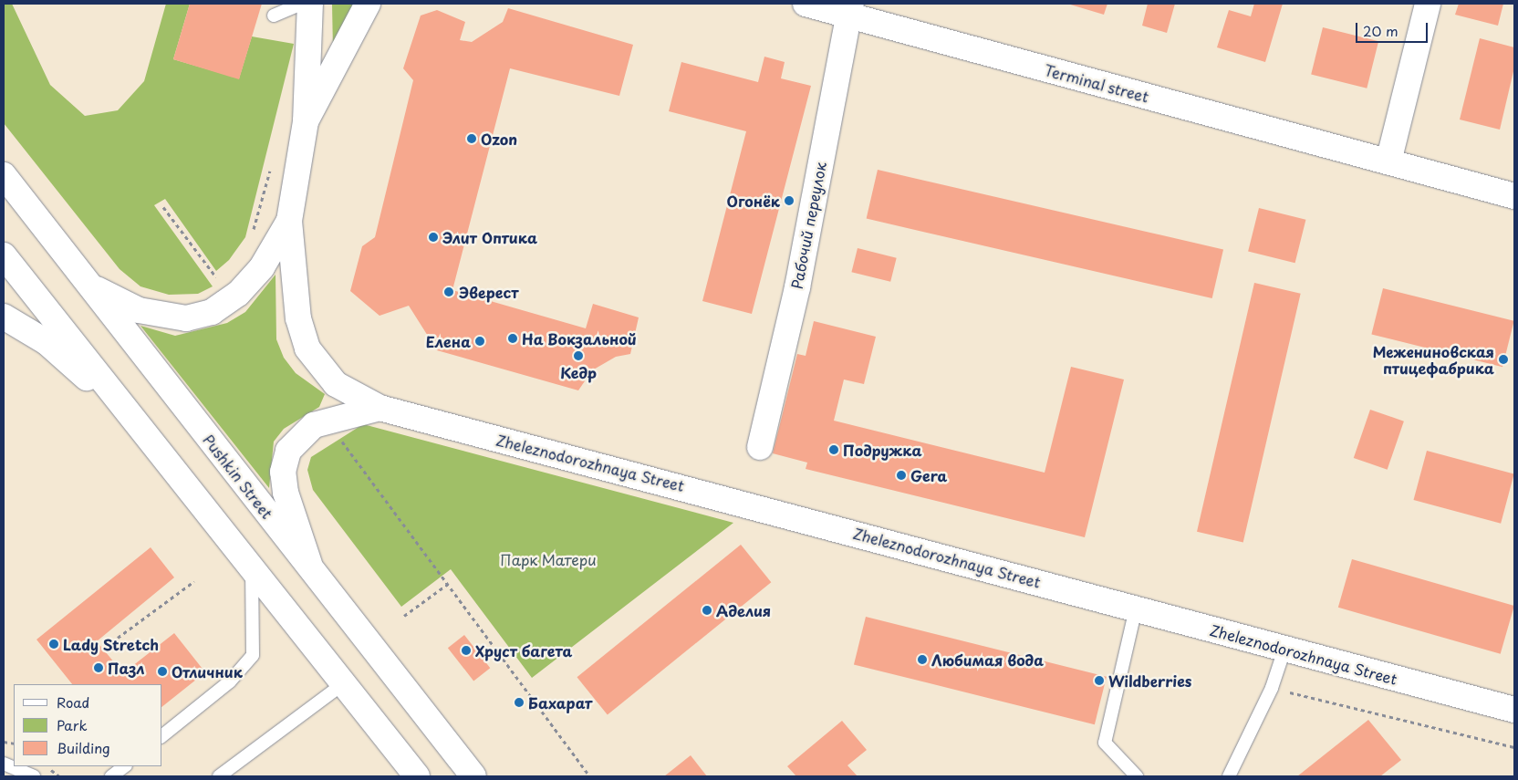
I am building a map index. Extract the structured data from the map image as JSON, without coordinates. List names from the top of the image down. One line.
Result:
{"streets":{"main road":["Terminal street","Рабочий переулок","Zheleznodorozhnaya Street","Pushkin Street"]},"crossings":[["Terminal street","Рабочий переулок"]],"parks":["Парк Матери"],"places":["Ozon","Огонёк","Элит Оптика","Эверест","На Вокзальной","Елена","Кедр","Межениновская птицефабрика","Подружка","Gera","Аделия","Lady Stretch","Хруст багета","Любимая вода","Пазл","Отличник","Wildberries","Бахарат"],"legend":["Road","Park","Building"],"scale_bar":"20 m"}
